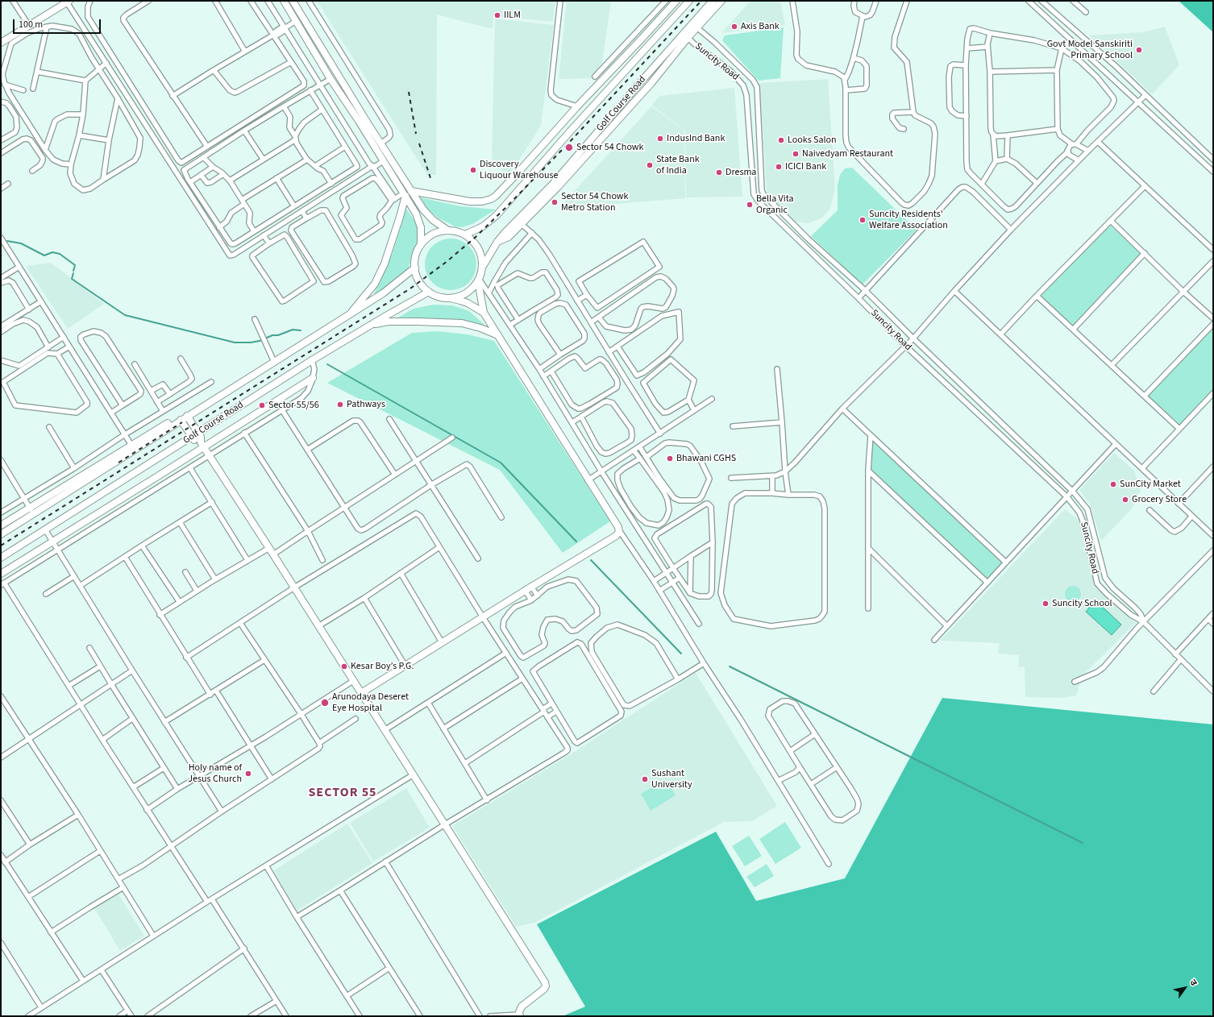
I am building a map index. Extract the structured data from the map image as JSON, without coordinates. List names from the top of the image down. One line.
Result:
{"streets":{"main road":["Golf Course Road"],"street":["Suncity Road"]},"crossings":[["Suncity Road","Golf Course Road"]],"districts":["SECTOR 55"],"places":["IILM","Axis Bank","Govt Model Sanskiriti Primary School","IndusInd Bank","Looks Salon","Sector 54 Chowk","Naivedyam Restaurant","State Bank of India","ICICI Bank","Discovery Liquour Warehouse","Dresma","Sector 54 Chowk Metro Station","Bella Vita Organic","Suncity Residents' Welfare Association","Pathways","Sector 55/56","Bhawani CGHS","SunCity Market","Grocery Store","Suncity School","Kesar Boy’s P.G.","Arunodaya Deseret Eye Hospital","Holy name of Jesus Church","Sushant University"],"scale_bar":"100 m","north":"top right"}
